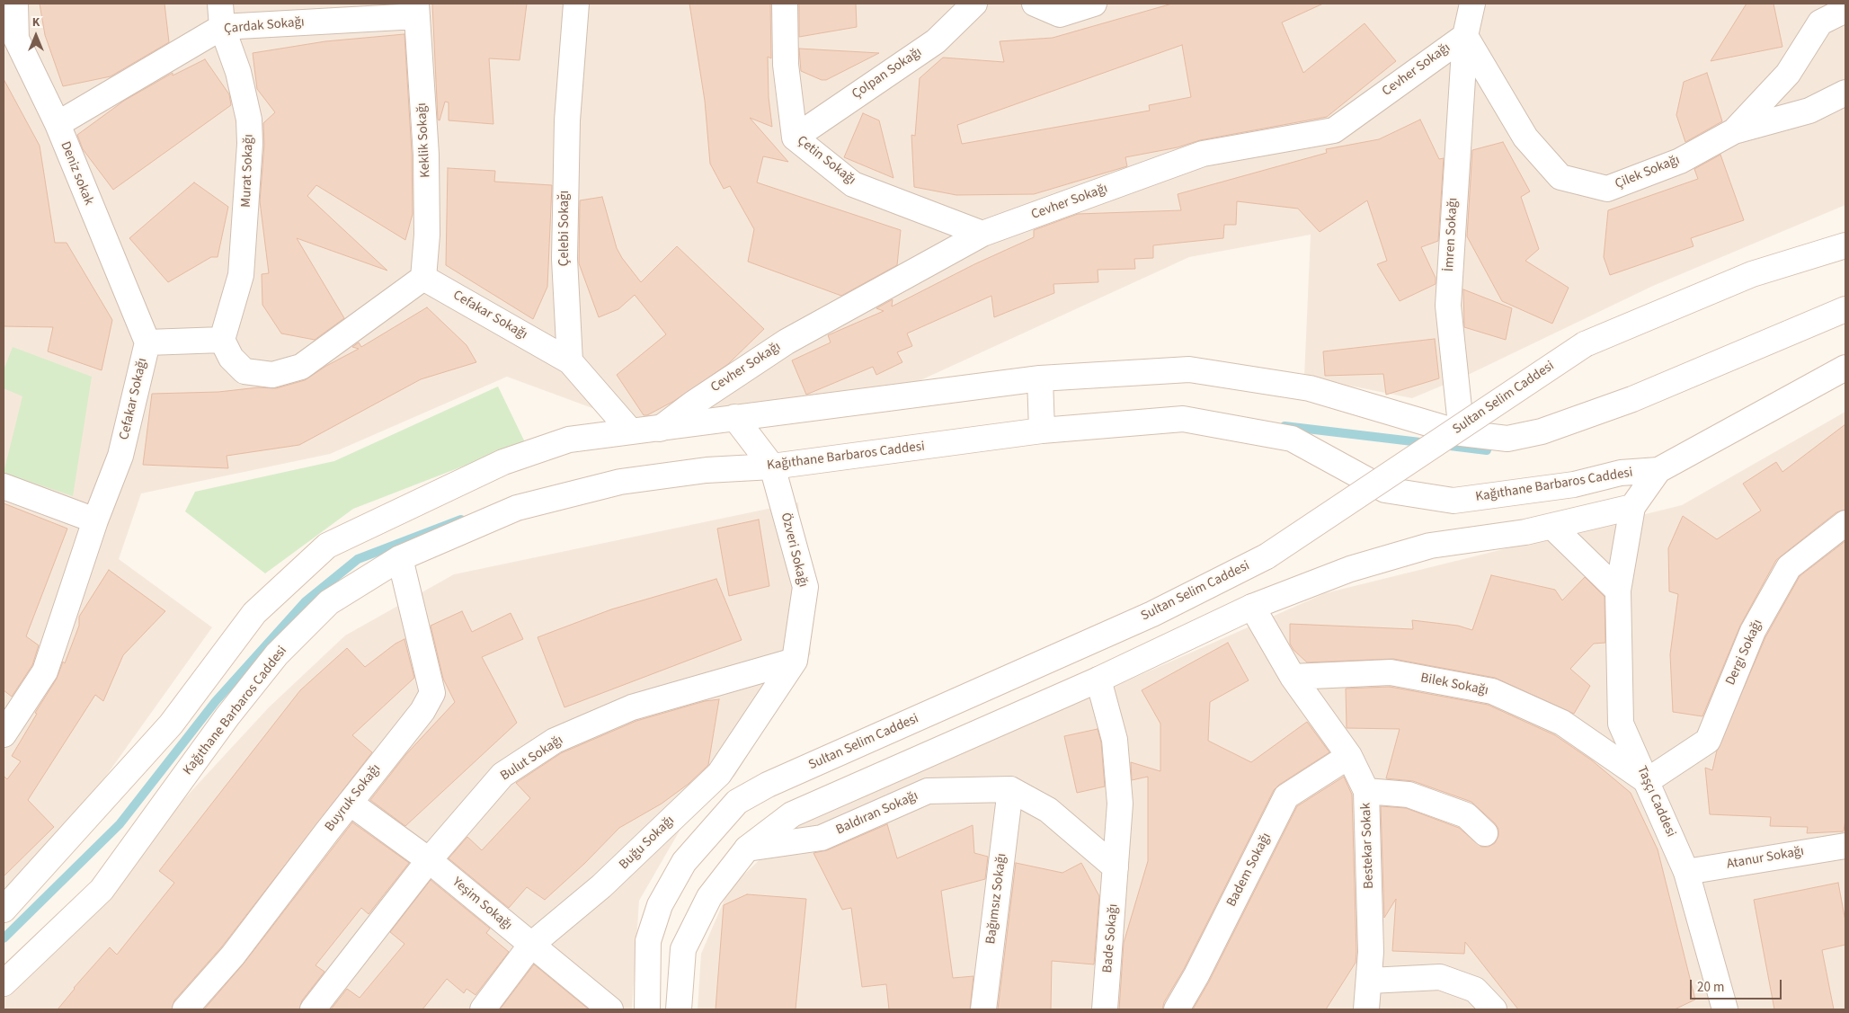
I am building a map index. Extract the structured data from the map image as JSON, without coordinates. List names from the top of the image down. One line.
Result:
{"streets":{"street":["Çardak Sokağı","Cevher Sokağı","Çolpan Sokağı","Keklik Sokağı","Çetin Sokağı","Murat Sokağı","Çilek Sokağı","Deniz sokak","Çelebi Sokağı","İmren Sokağı","Cefakar Sokağı","Sultan Selim Caddesi","Kağıthane Barbaros Caddesi","Özveri Sokağı","Dergi Sokağı","Bilek Sokağı","Bulut Sokağı","Buyruk Sokağı","Taşçı Caddesi","Baldıran Sokağı","Buğu Sokağı","Bestekar Sokak","Atanur Sokağı","Badem Sokağı","Bağımsız Sokağı","Yeşim Sokağı","Bade Sokağı"]},"crossings":[["Çardak Sokağı","Keklik Sokağı"],["Çardak Sokağı","Murat Sokağı"],["Çardak Sokağı","Deniz sokak"],["Cevher Sokağı","Çetin Sokağı"],["Cevher Sokağı","Çilek Sokağı"],["Cevher Sokağı","İmren Sokağı"],["Çolpan Sokağı","Çetin Sokağı"],["Keklik Sokağı","Cefakar Sokağı"],["Murat Sokağı","Cefakar Sokağı"],["Çilek Sokağı","İmren Sokağı"],["Deniz sokak","Cefakar Sokağı"],["Çelebi Sokağı","Cefakar Sokağı"],["Kağıthane Barbaros Caddesi","Özveri Sokağı"],["Kağıthane Barbaros Caddesi","Buyruk Sokağı"],["Özveri Sokağı","Bulut Sokağı"],["Özveri Sokağı","Buğu Sokağı"],["Dergi Sokağı","Bilek Sokağı"],["Dergi Sokağı","Taşçı Caddesi"],["Bilek Sokağı","Taşçı Caddesi"],["Bilek Sokağı","Bestekar Sokak"],["Bulut Sokağı","Buğu Sokağı"],["Bulut Sokağı","Yeşim Sokağı"],["Buyruk Sokağı","Yeşim Sokağı"],["Taşçı Caddesi","Atanur Sokağı"],["Baldıran Sokağı","Bağımsız Sokağı"],["Baldıran Sokağı","Bade Sokağı"],["Buğu Sokağı","Yeşim Sokağı"],["Bestekar Sokak","Badem Sokağı"]],"scale_bar":"20 m","north":"top"}
